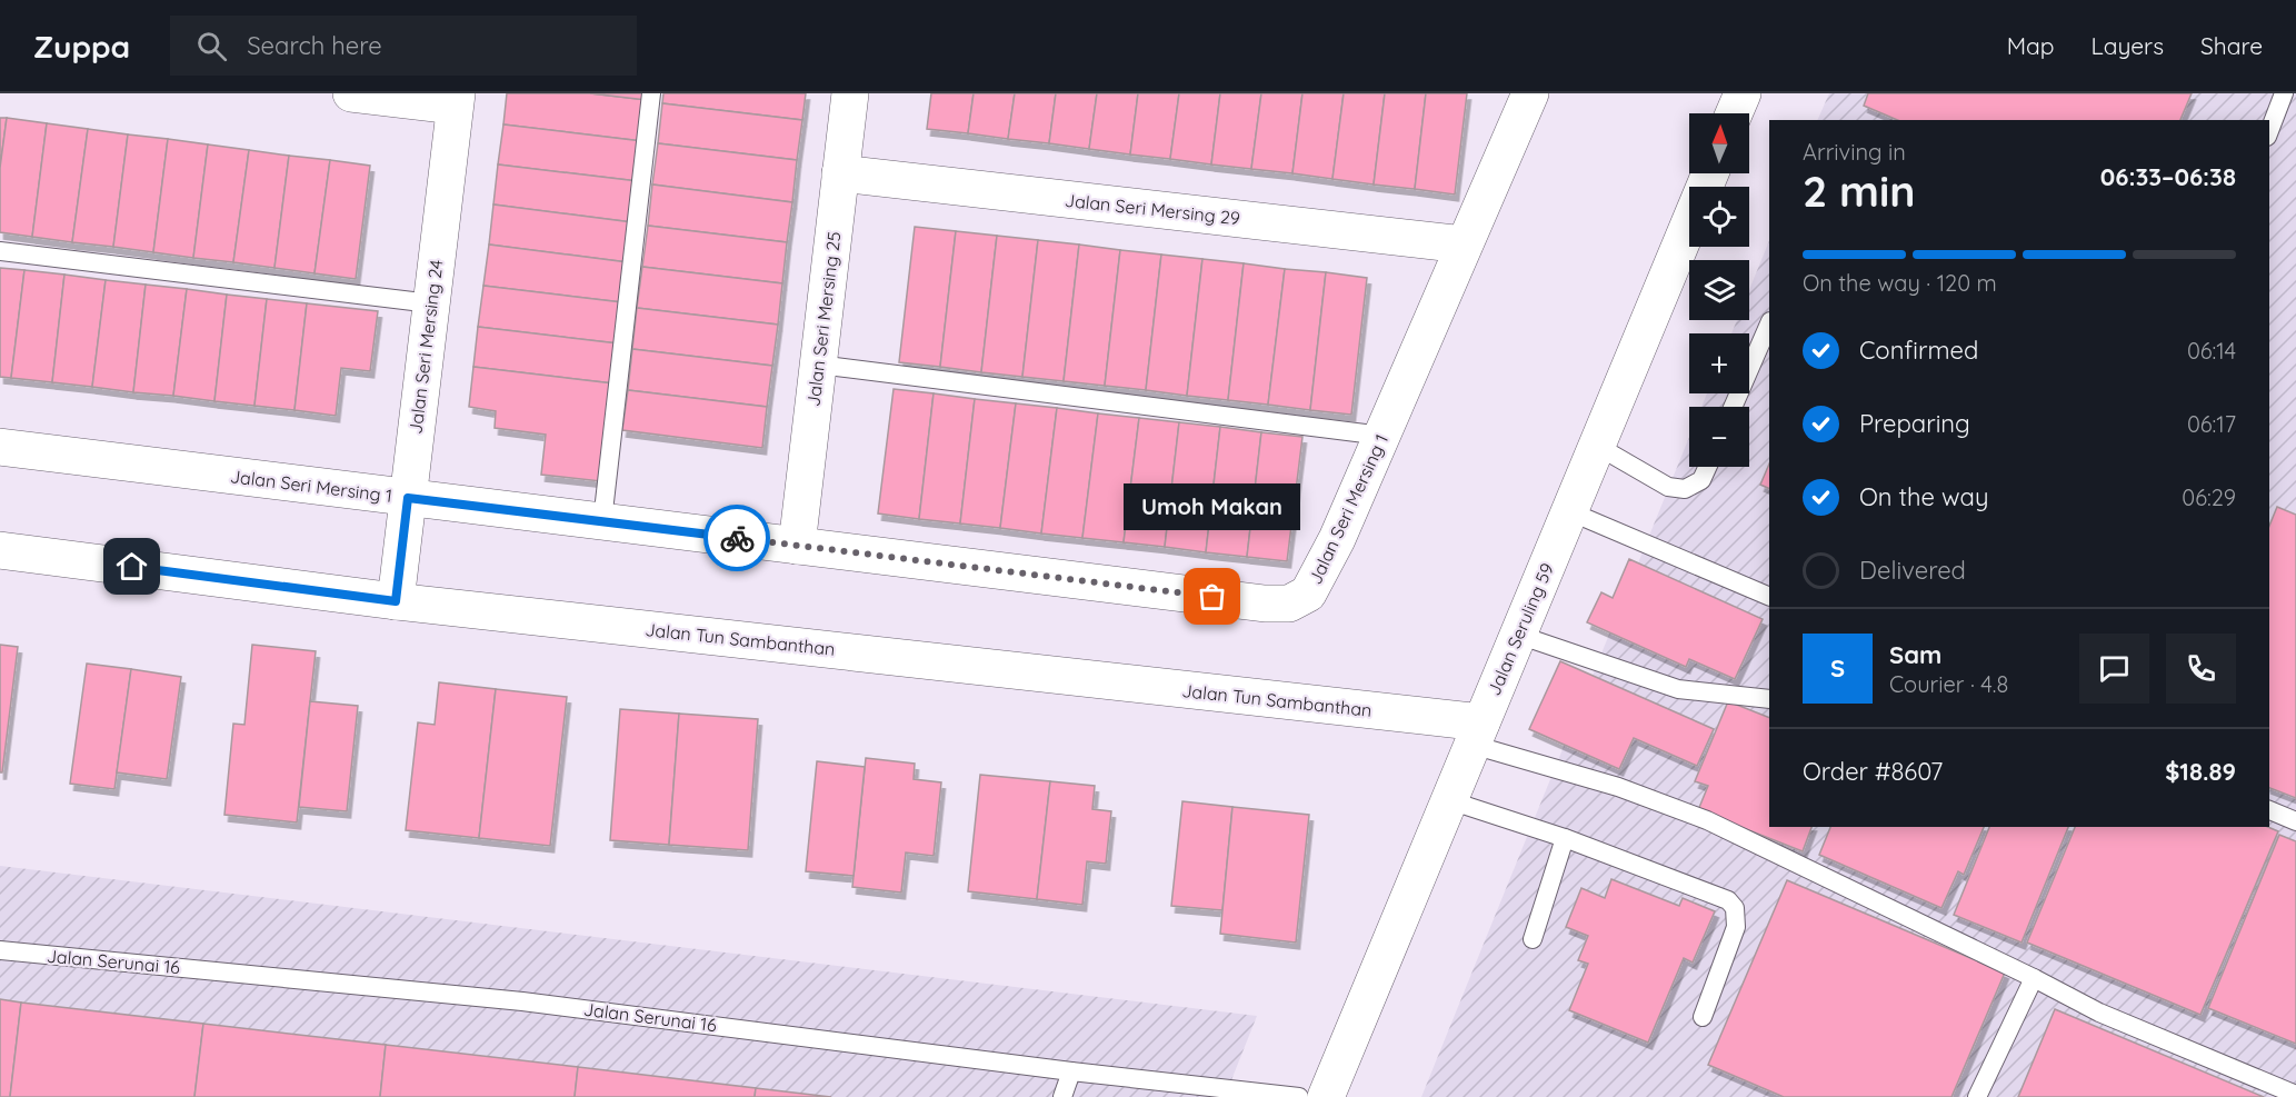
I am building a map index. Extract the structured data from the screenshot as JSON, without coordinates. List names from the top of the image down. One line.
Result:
{"streets":{"street":["Jalan Seri Mersing 29","Jalan Seri Mersing 25","Jalan Seri Mersing 24","Jalan Seri Mersing 1","Jalan Seruling 59","Jalan Tun Sambanthan"],"lane":["Jalan Serunai 16"]},"crossings":[["Jalan Seri Mersing 29","Jalan Seri Mersing 25"],["Jalan Seri Mersing 29","Jalan Seri Mersing 1"],["Jalan Seri Mersing 25","Jalan Seri Mersing 1"],["Jalan Seri Mersing 24","Jalan Seri Mersing 1"],["Jalan Seri Mersing 24","Jalan Tun Sambanthan"],["Jalan Seruling 59","Jalan Tun Sambanthan"]],"places":["Umoh Makan"],"north":"top","page":{"header":"Zuppa","search":"Search here","nav":["Map","Layers","Share"],"map_buttons":["+","−"],"heading":["2 min","Arriving in","06:33–06:38"],"panel":["Sam","Courier · 4.8","Order #8607","$18.89"],"bar":"On the way · 120 m","list":[["Confirmed","06:14"],["Preparing","06:17"],["On the way","06:29"],"Delivered"],"bubble":"Umoh Makan","round":"S"}}
